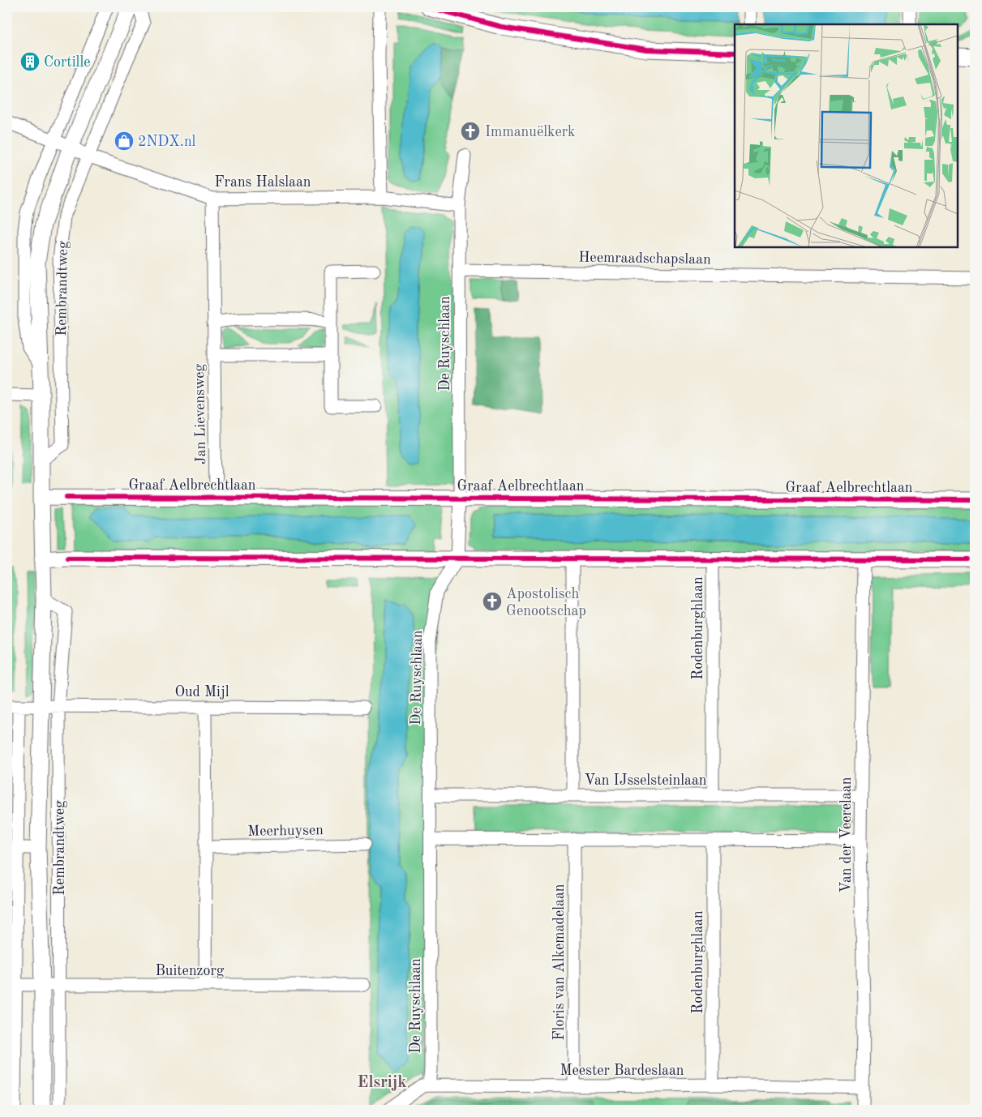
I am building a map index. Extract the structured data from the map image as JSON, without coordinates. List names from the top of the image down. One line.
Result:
{"streets":{"street":["Frans Halslaan","Heemraadschapslaan","Rembrandtweg","De Ruyschlaan","Jan Lievensweg","Graaf Aelbrechtlaan","Rodenburghlaan","Oud Mijl","Van IJsselsteinlaan","Meerhuysen","Van der Veerelaan","Floris van Alkemadelaan","Buitenzorg","Meester Bardeslaan"]},"crossings":[["Frans Halslaan","Rembrandtweg"],["Frans Halslaan","De Ruyschlaan"],["Frans Halslaan","Jan Lievensweg"],["Heemraadschapslaan","De Ruyschlaan"],["Rembrandtweg","Graaf Aelbrechtlaan"],["Rembrandtweg","Oud Mijl"],["Rembrandtweg","Buitenzorg"],["De Ruyschlaan","Graaf Aelbrechtlaan"],["De Ruyschlaan","Van IJsselsteinlaan"],["De Ruyschlaan","Meester Bardeslaan"],["Jan Lievensweg","Graaf Aelbrechtlaan"],["Rodenburghlaan","Van IJsselsteinlaan"],["Rodenburghlaan","Meester Bardeslaan"],["Van IJsselsteinlaan","Van der Veerelaan"],["Van der Veerelaan","Meester Bardeslaan"],["Floris van Alkemadelaan","Meester Bardeslaan"]],"districts":["Elsrijk"],"places":{"building":["Cortille"],"church":["Immanuëlkerk","Apostolisch Genootschap"],"shop":["2NDX.nl"]}}
